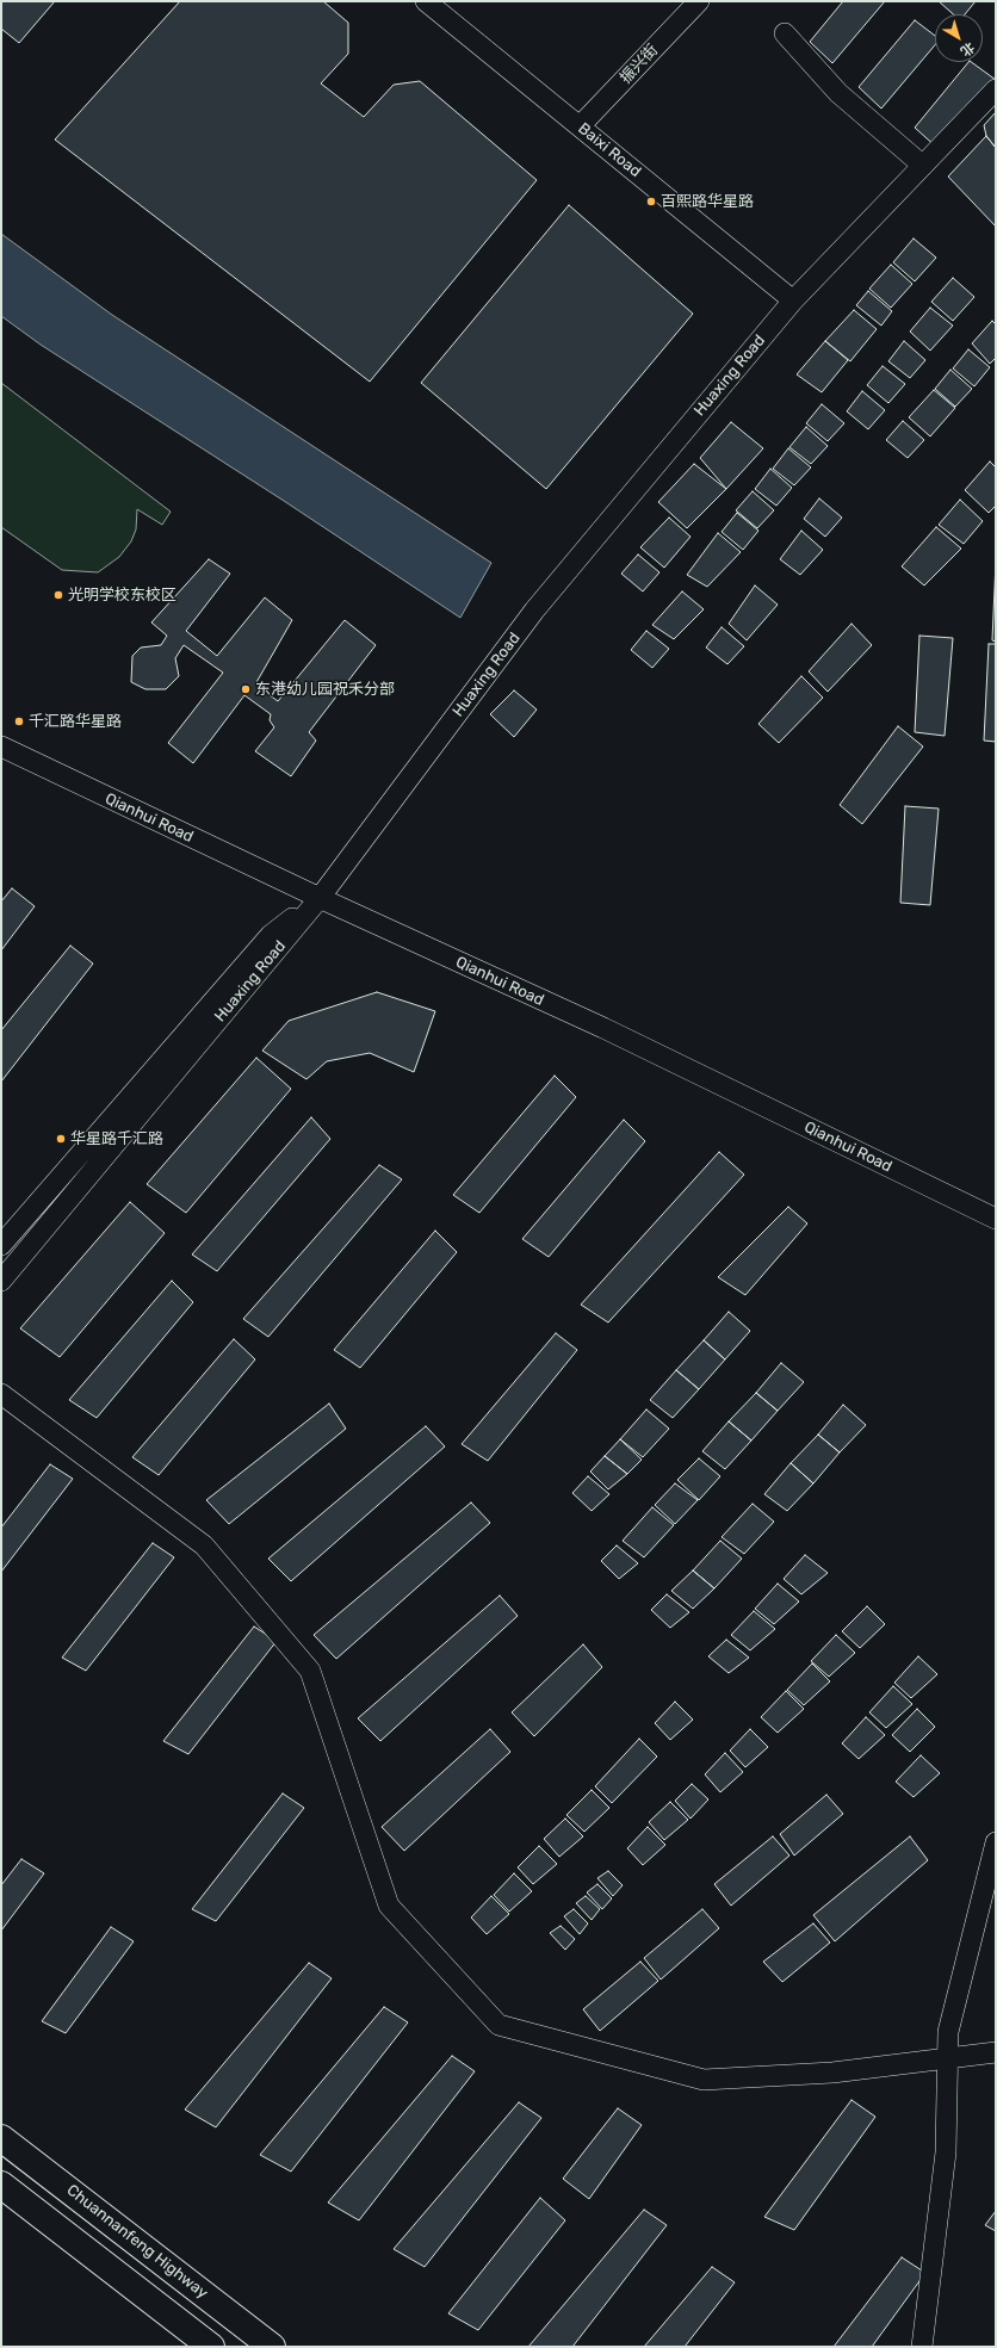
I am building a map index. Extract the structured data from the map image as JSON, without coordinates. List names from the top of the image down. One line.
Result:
{"streets":{"main road":["Chuannanfeng Highway"],"street":["振兴街","Baixi Road","Huaxing Road","Qianhui Road"]},"crossings":[["振兴街","Baixi Road"],["Baixi Road","Huaxing Road"],["Huaxing Road","Qianhui Road"]],"places":["百熙路华星路","光明学校东校区","东港幼儿园祝禾分部","千汇路华星路","华星路千汇路"],"north":"bottom right"}
